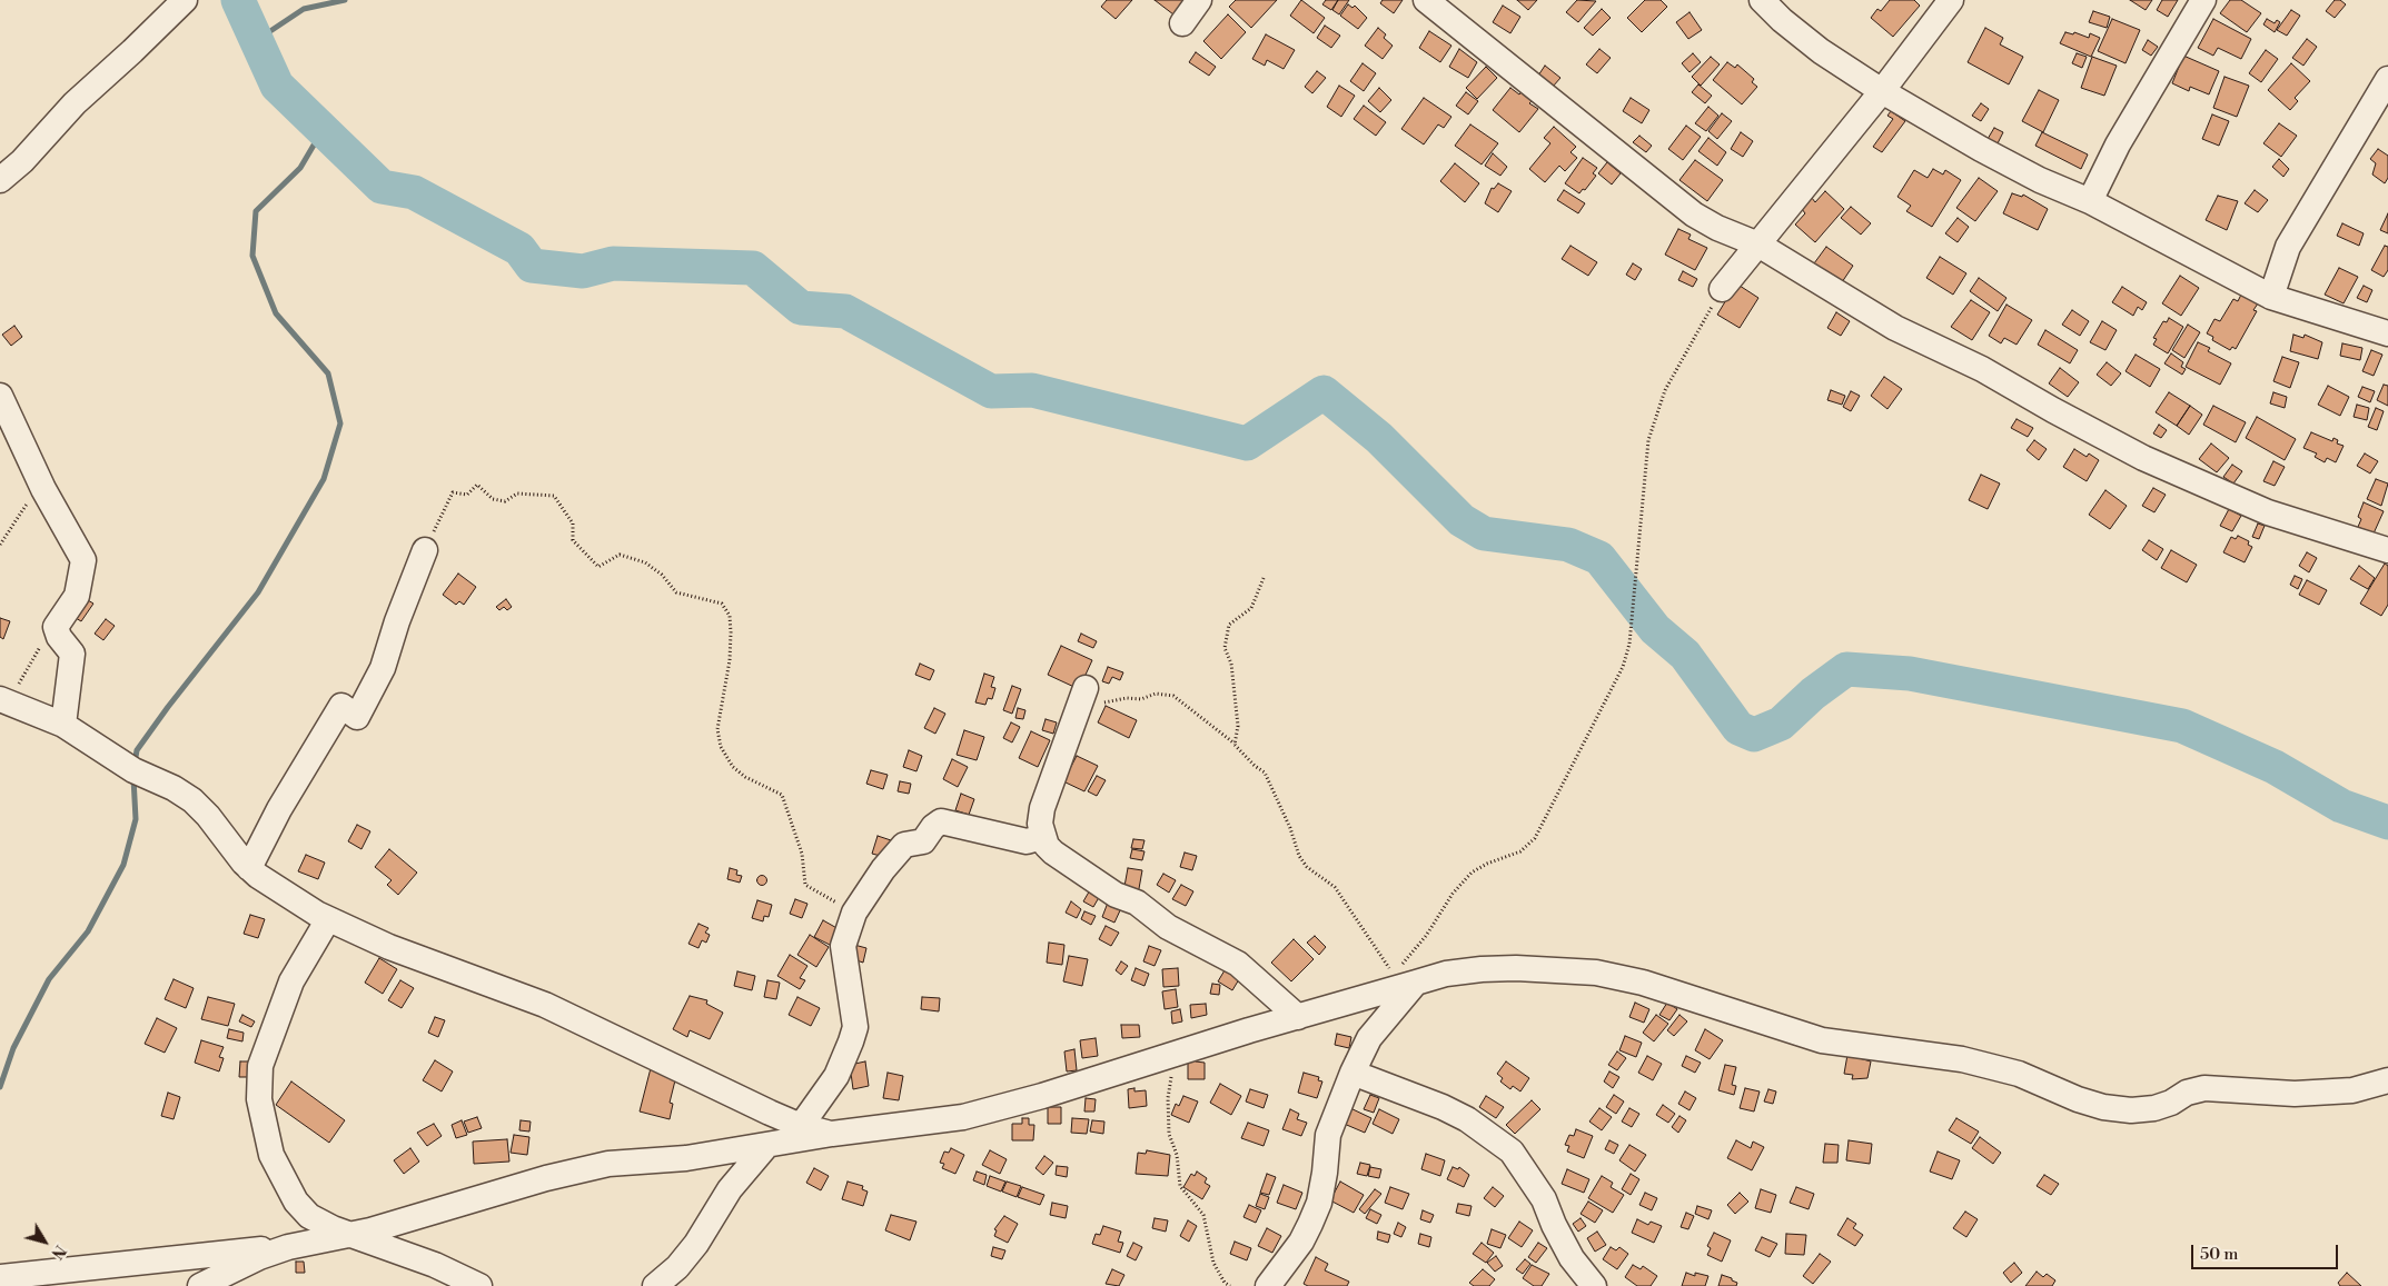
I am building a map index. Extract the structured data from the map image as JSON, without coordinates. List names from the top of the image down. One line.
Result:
{"scale_bar":"50 m","north":"bottom right"}
